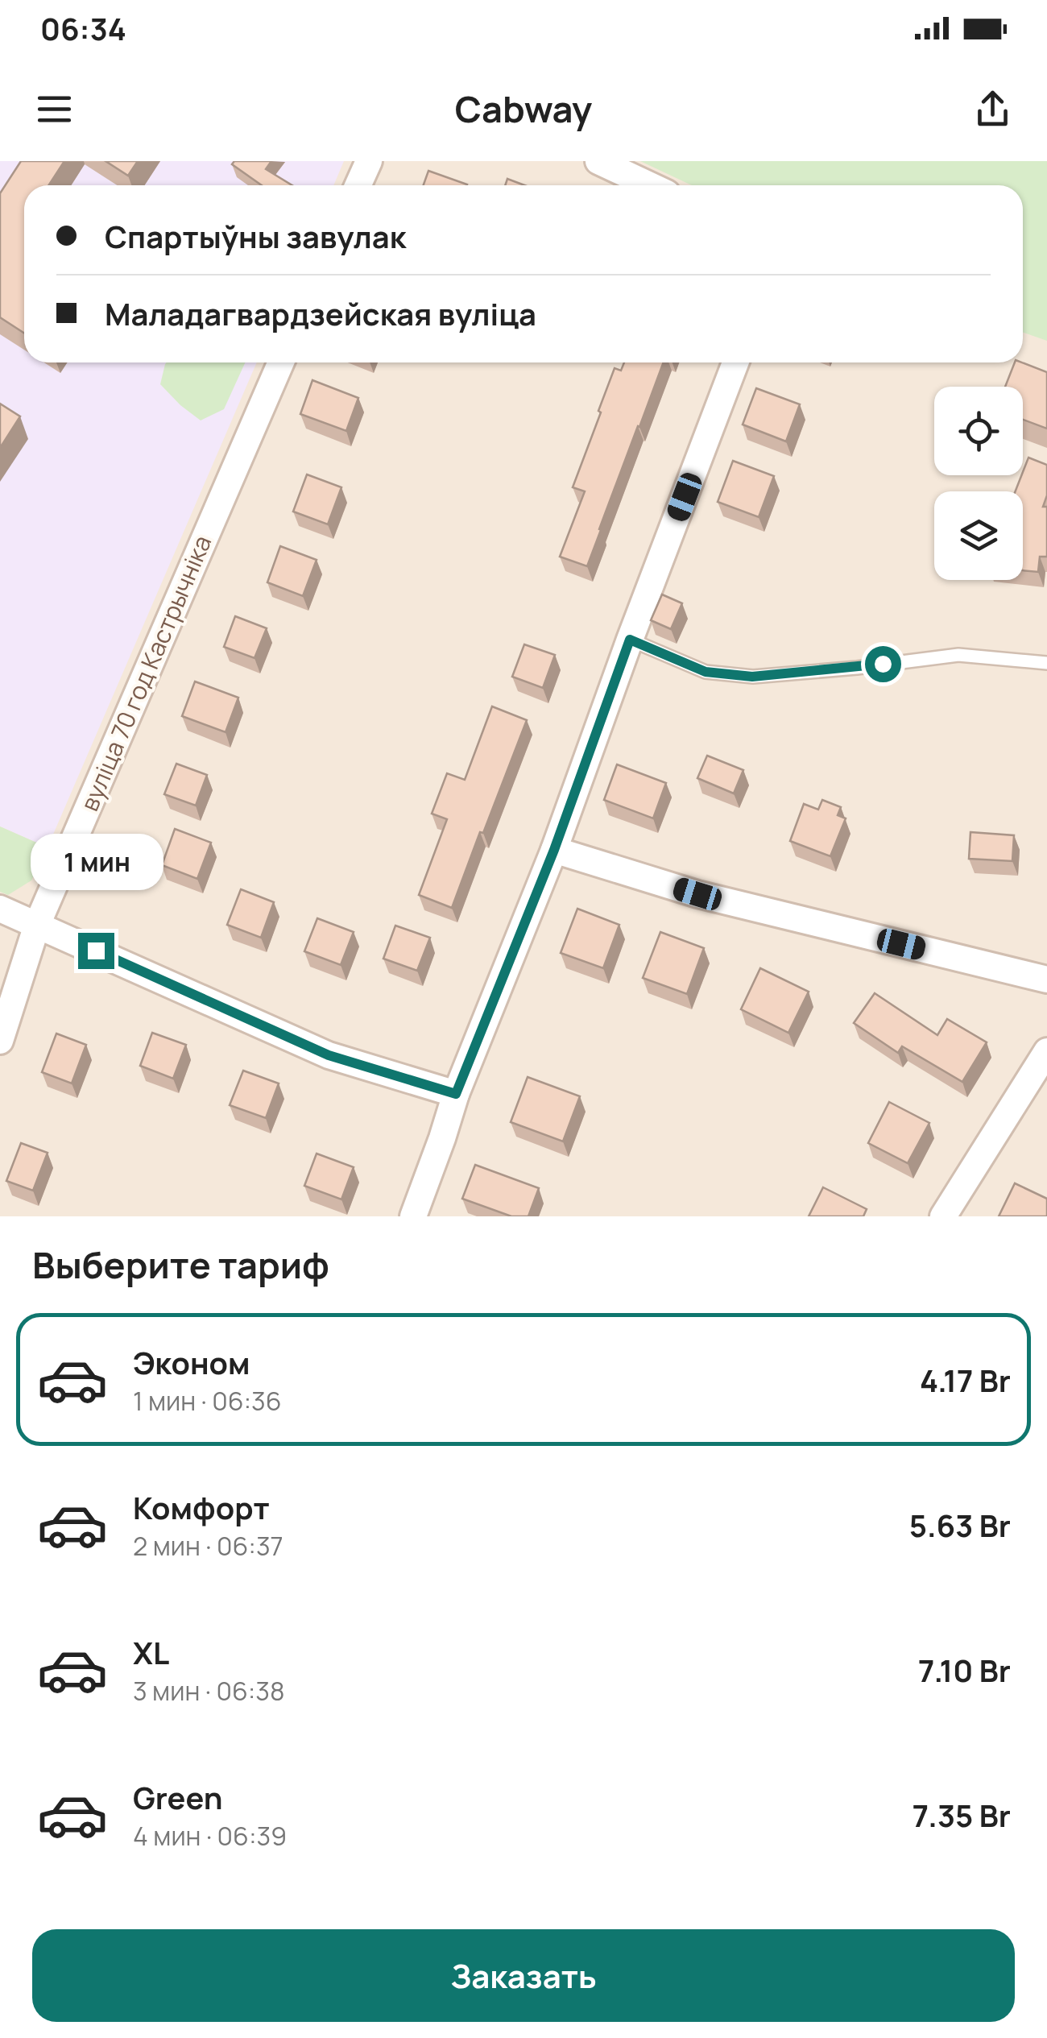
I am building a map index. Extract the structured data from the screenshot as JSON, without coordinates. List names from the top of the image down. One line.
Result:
{"streets":{"street":["вуліца 70 год Кастрычніка"]},"page":{"status":"06:34","header":"Cabway","banner":["Спартыўны завулак","Маладагвардзейская вуліца"],"bubble":"1 мин","heading":"Выберите тариф","list":[{"name":"Эконом","note":"1 мин · 06:36","value":"4.17 Br"},{"name":"Комфорт","note":"2 мин · 06:37","value":"5.63 Br"},{"name":"XL","note":"3 мин · 06:38","value":"7.10 Br"},{"name":"Green","note":"4 мин · 06:39","value":"7.35 Br"}],"buttons":"Заказать"}}
